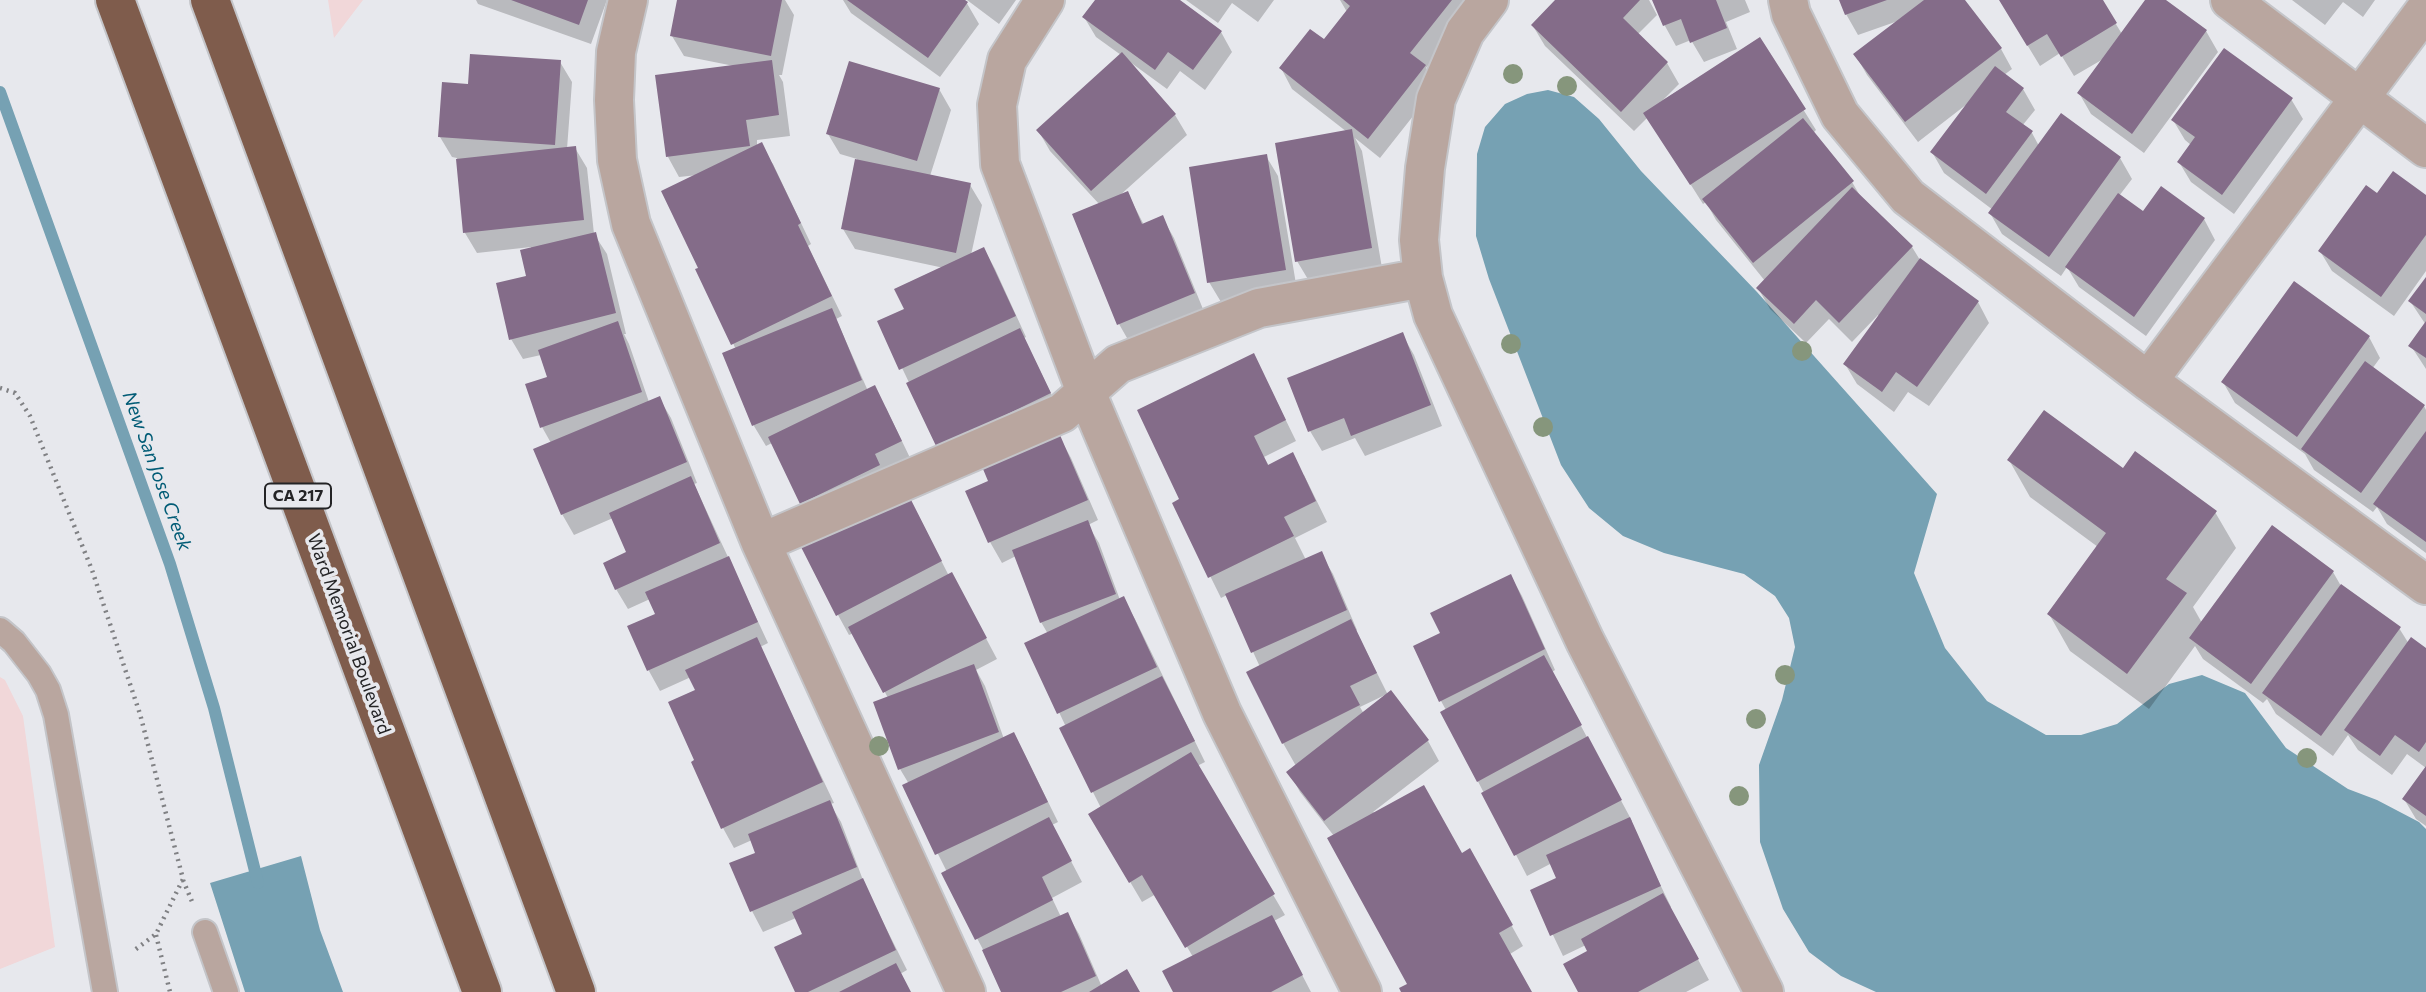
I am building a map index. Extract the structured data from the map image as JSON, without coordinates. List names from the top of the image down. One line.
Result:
{"streets":{"highway":["CA 217","Ward Memorial Boulevard"]},"water":["New San Jose Creek"]}
